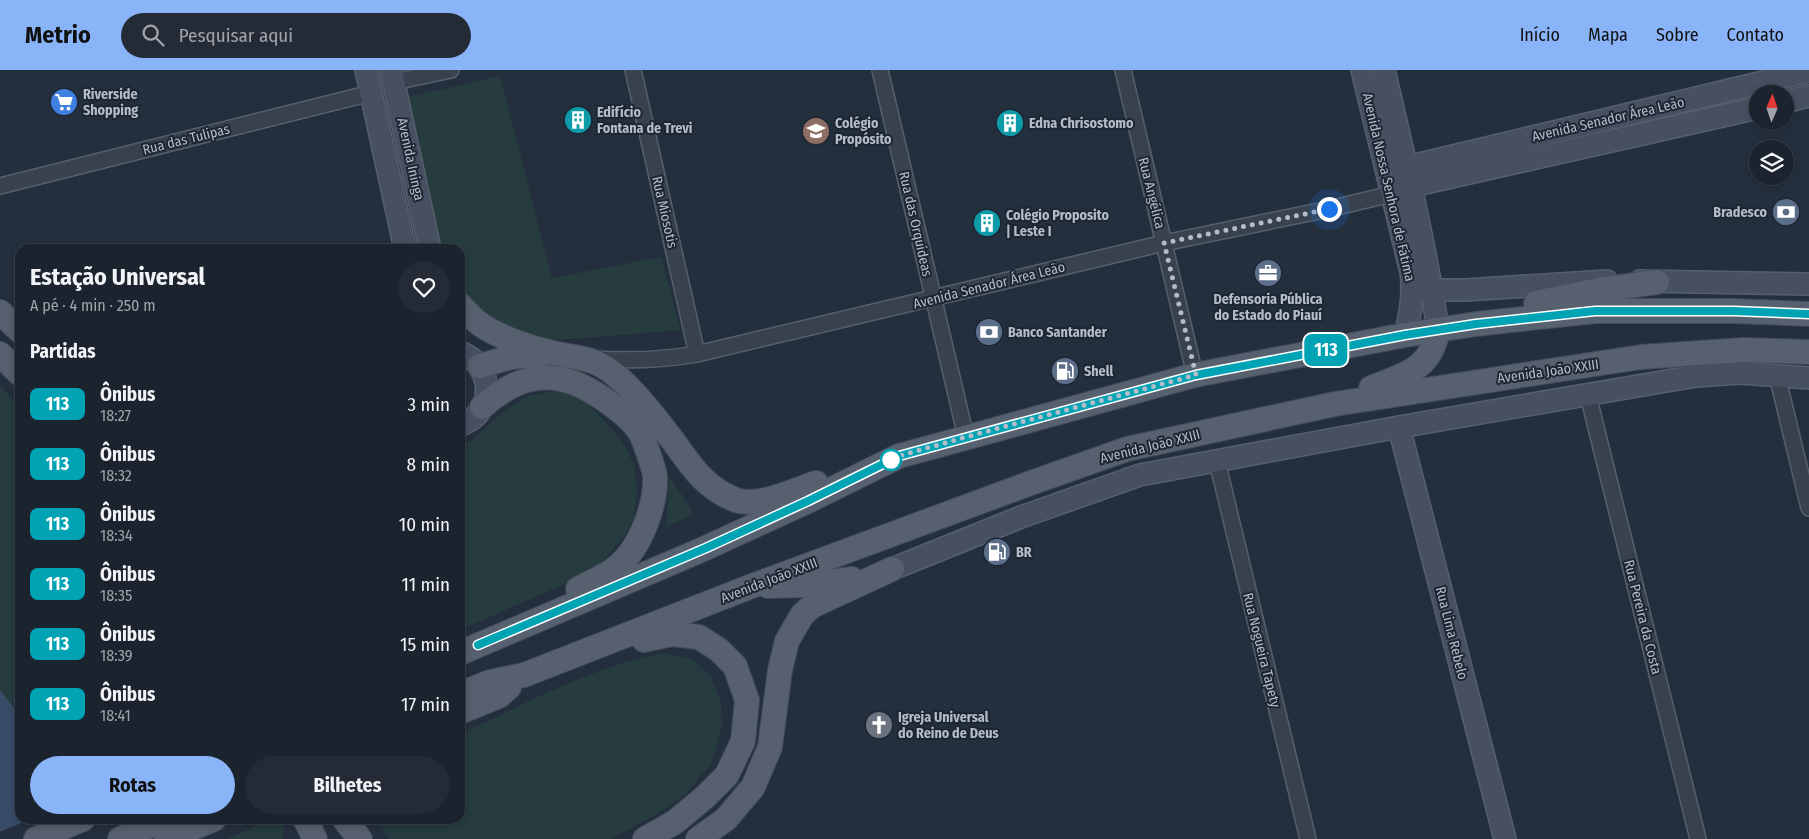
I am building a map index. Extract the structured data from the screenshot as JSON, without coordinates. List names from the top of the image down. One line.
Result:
{"streets":{"main road":["Avenida João XXIII"],"street":["Avenida Senador Área Leão","Rua das Tulipas","Avenida Ininga","Avenida Nossa Senhora de Fátima","Rua Angélica","Rua Miosotis","Rua das Orquídeas","Rua Pereira da Costa","Rua Lima Rebelo","Rua Nogueira Tapety"]},"crossings":[["Avenida Senador Área Leão","Avenida Nossa Senhora de Fátima"],["Avenida Senador Área Leão","Rua Angélica"],["Avenida Senador Área Leão","Rua Miosotis"],["Avenida Senador Área Leão","Rua das Orquídeas"],["Rua das Tulipas","Avenida Ininga"],["Avenida João XXIII","Rua Pereira da Costa"],["Avenida João XXIII","Rua Lima Rebelo"],["Avenida João XXIII","Rua Nogueira Tapety"]],"places":{"supermarket":["Riverside Shopping"],"building":["Edifício Fontana de Trevi","Edna Chrisostomo","Colégio Proposito | Leste I"],"school or university":["Colégio Propósito"],"bank":["Bradesco","Banco Santander"],"office":["Defensoria Pública do Estado do Piauí"],"fuel station":["Shell","BR"],"church":["Igreja Universal do Reino de Deus"]},"lines":["bus line 113"],"north":"top","page":{"header":"Metrio","search":"Pesquisar aqui","nav":["Início","Mapa","Sobre","Contato"],"on_map":"113","heading":[["Estação Universal","A pé · 4 min · 250 m"],"Partidas"],"list":[{"mark":"113","name":"Ônibus","note":"18:27","value":"3 min"},{"mark":"113","name":"Ônibus","note":"18:32","value":"8 min"},{"mark":"113","name":"Ônibus","note":"18:34","value":"10 min"},{"mark":"113","name":"Ônibus","note":"18:35","value":"11 min"},{"mark":"113","name":"Ônibus","note":"18:39","value":"15 min"},{"mark":"113","name":"Ônibus","note":"18:41","value":"17 min"}],"buttons":["Rotas","Bilhetes"]}}
